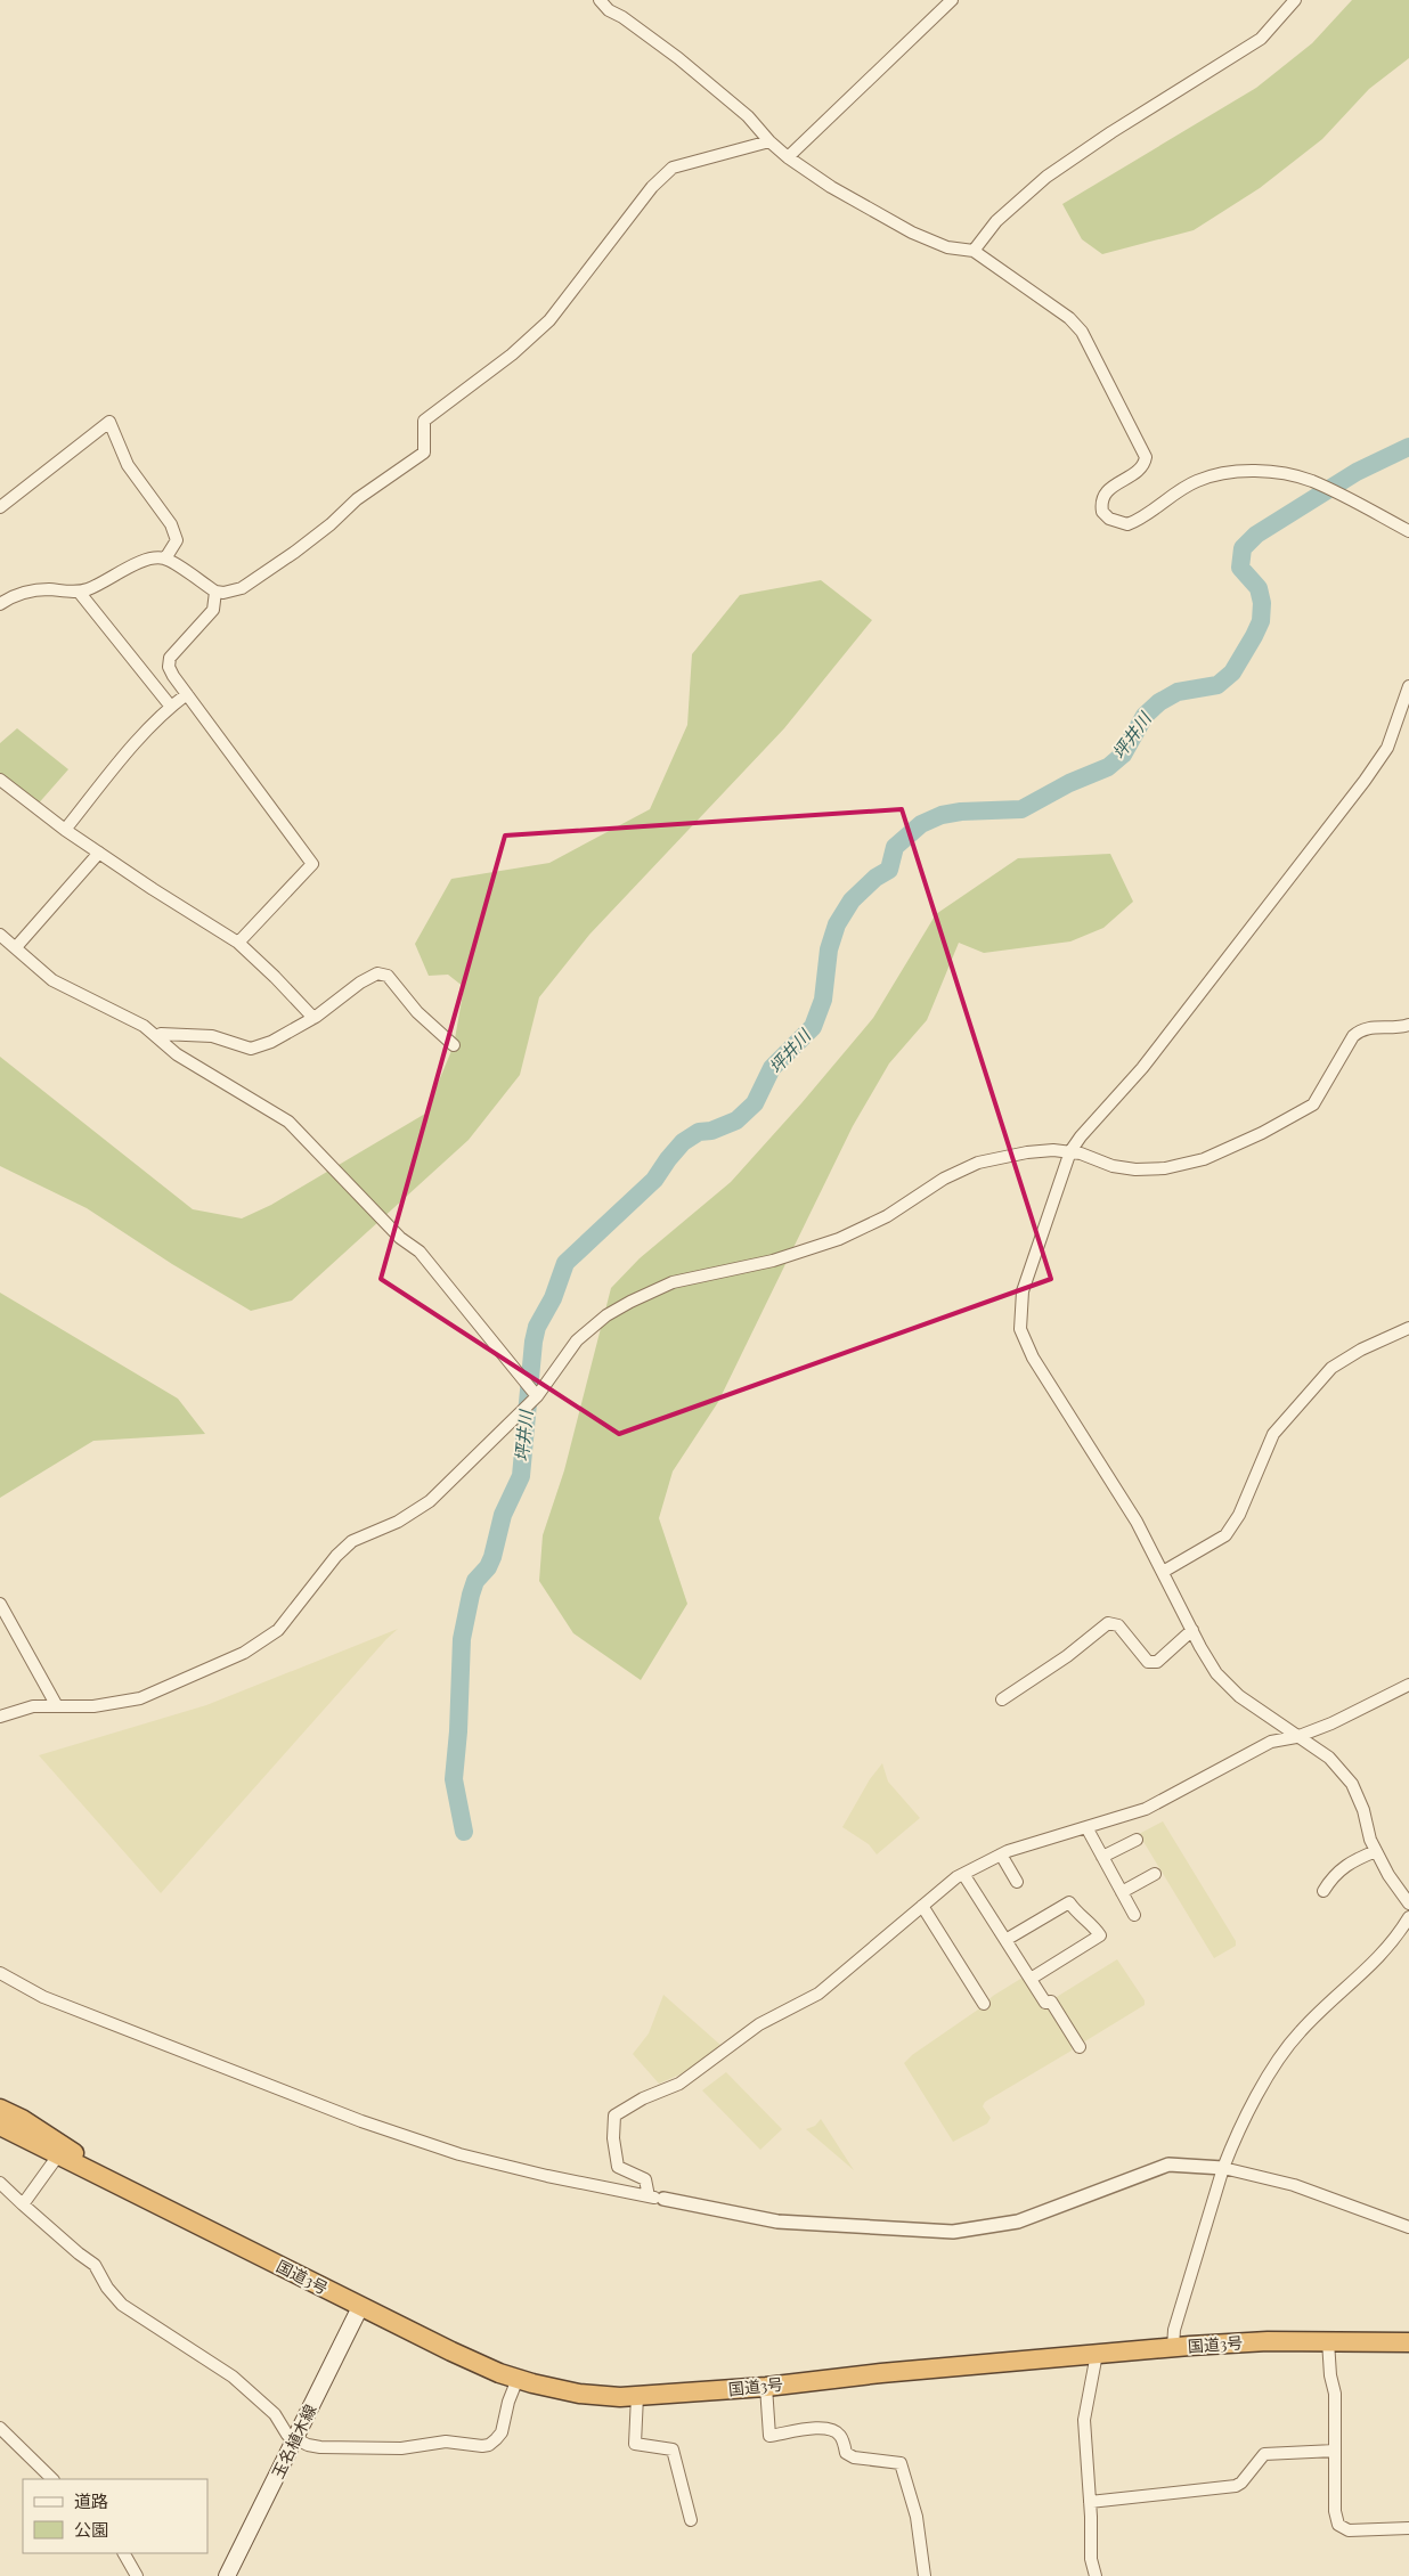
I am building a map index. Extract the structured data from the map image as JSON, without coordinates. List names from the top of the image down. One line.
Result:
{"streets":{"highway":["国道3号"],"main road":["玉名植木線"]},"crossings":[["国道3号","玉名植木線"]],"water":["坪井川"],"legend":["道路","公園"]}
